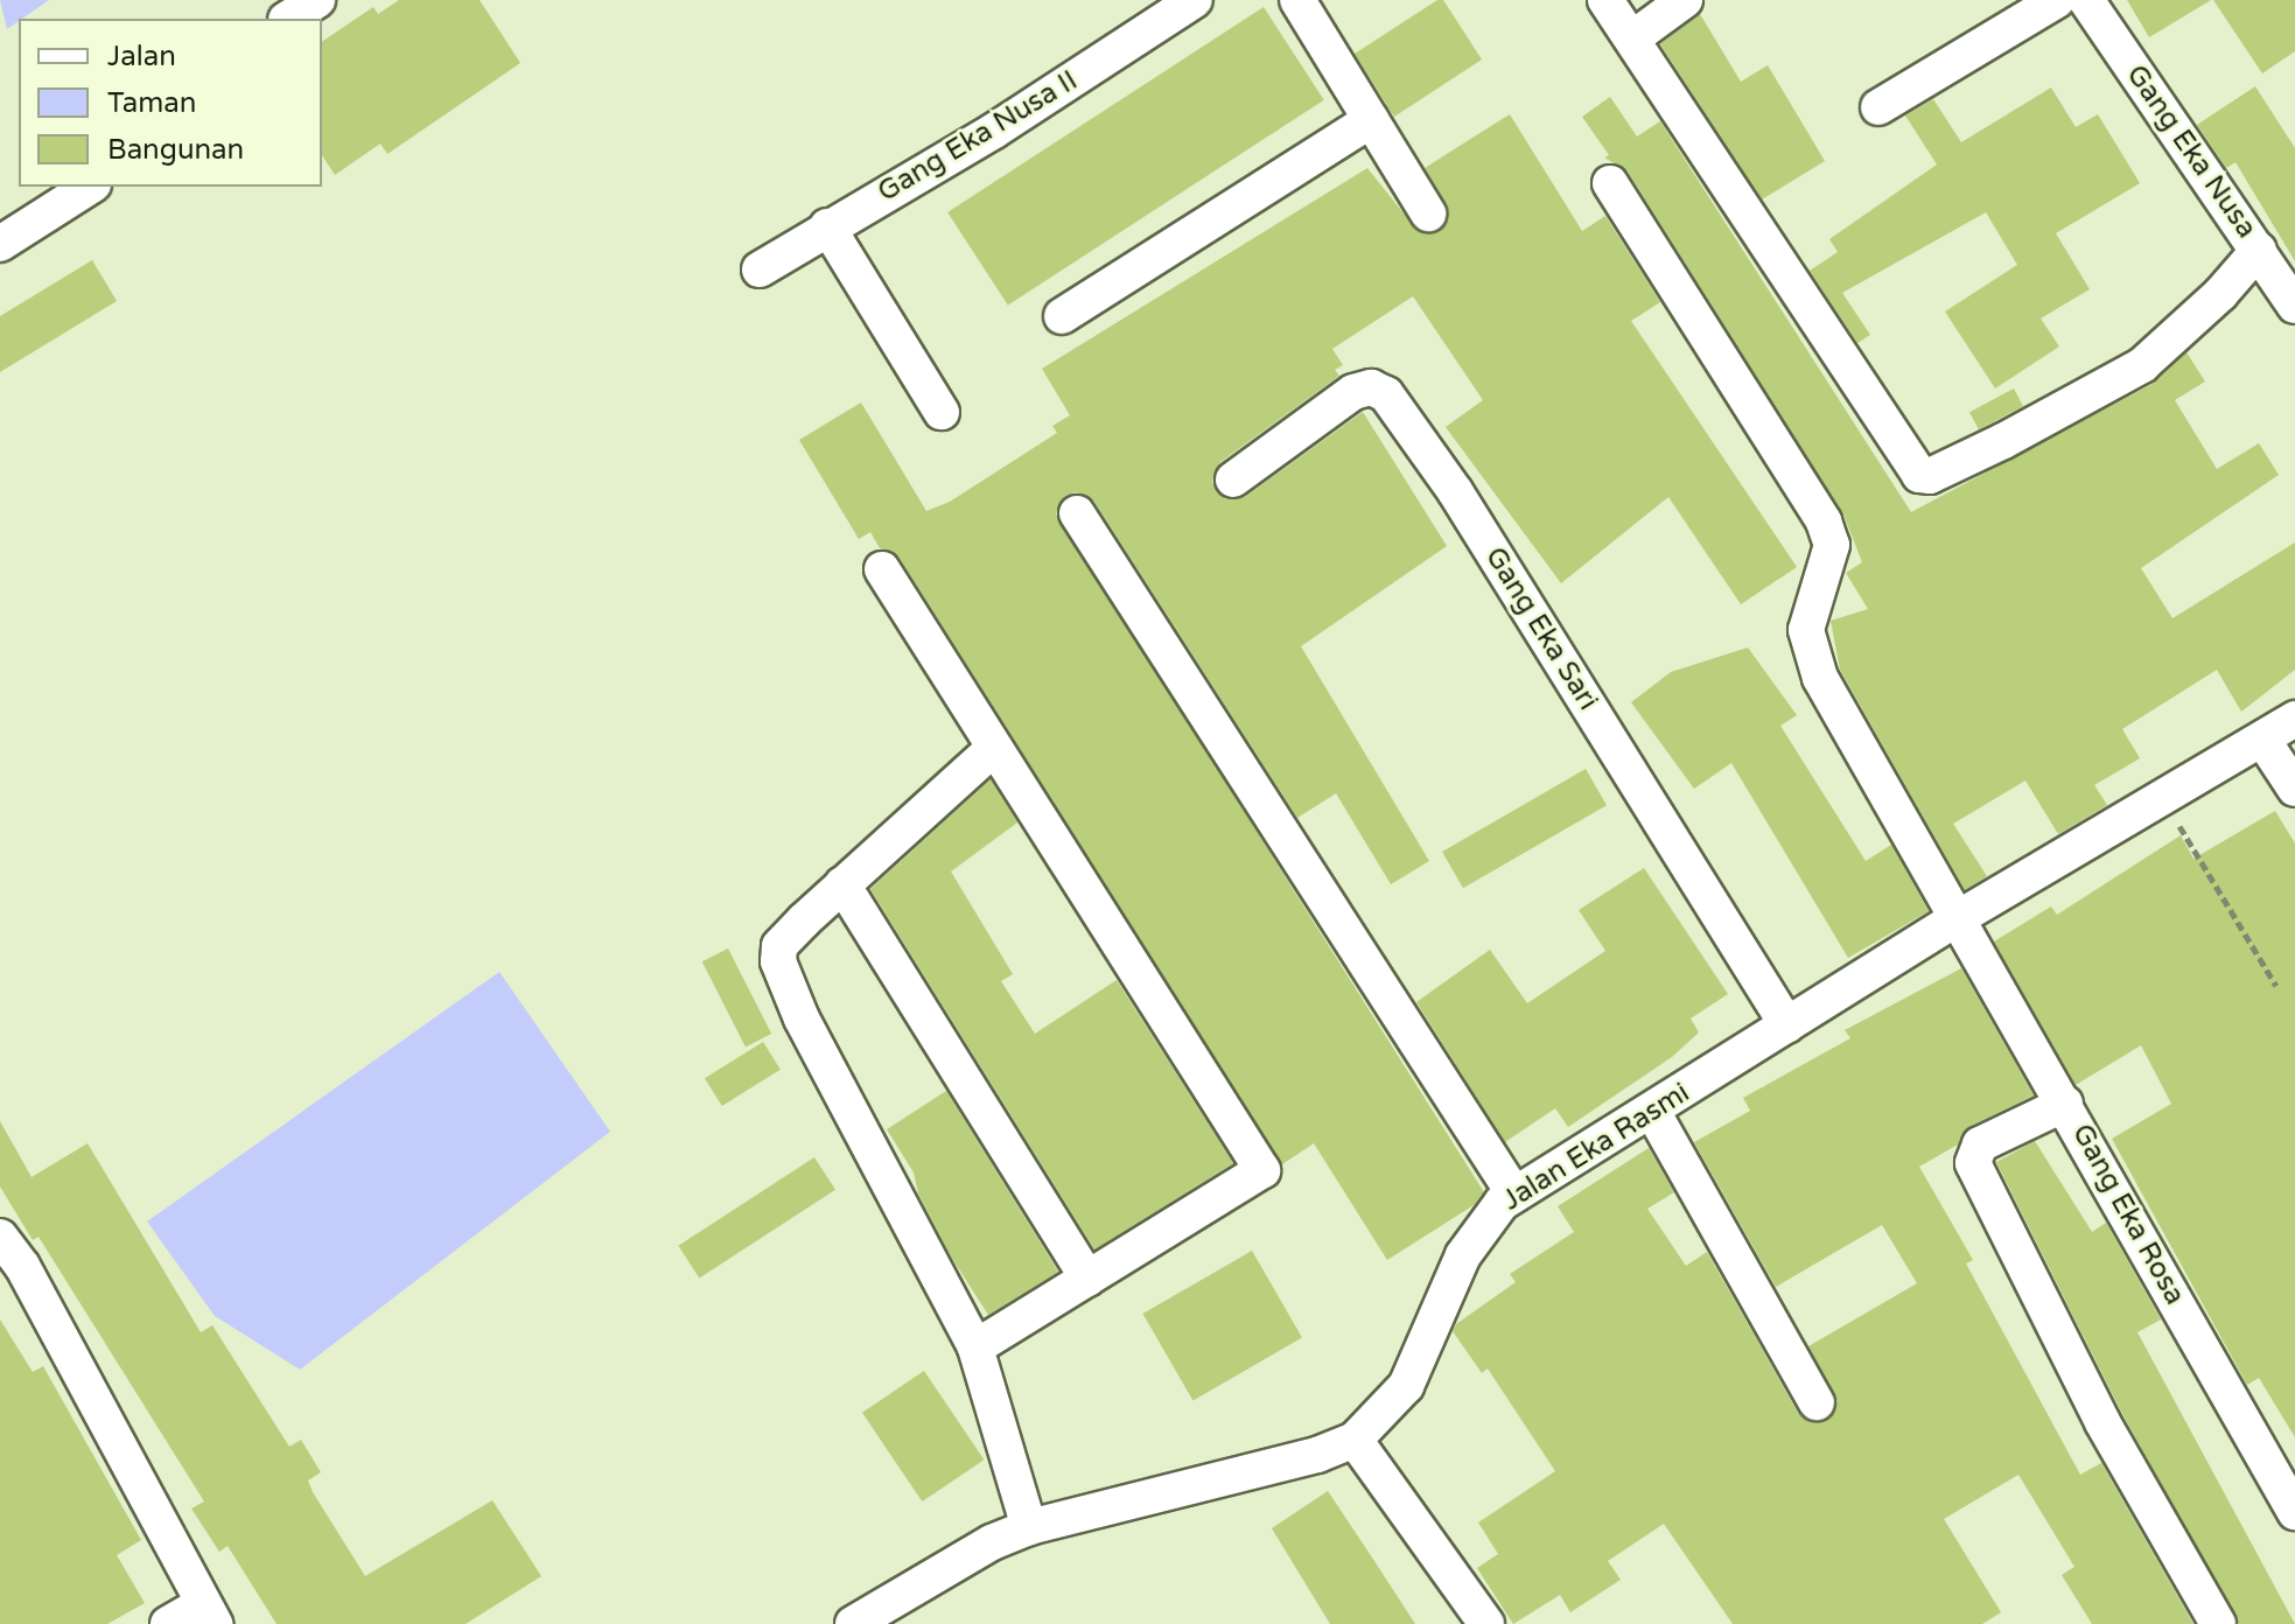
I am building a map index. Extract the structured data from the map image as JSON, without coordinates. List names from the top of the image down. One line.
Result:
{"streets":{"street":["Gang Eka Nusa II","Gang Eka Nusa","Gang Eka Sari","Jalan Eka Rasmi","Gang Eka Rosa"]},"crossings":[["Gang Eka Sari","Jalan Eka Rasmi"],["Jalan Eka Rasmi","Gang Eka Rosa"]],"legend":["Jalan","Taman","Bangunan"]}
